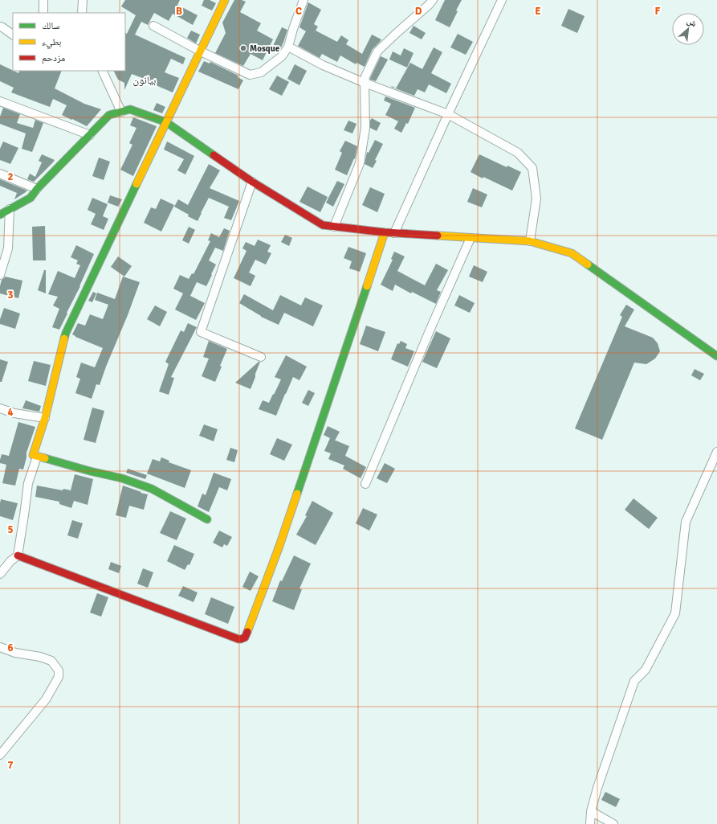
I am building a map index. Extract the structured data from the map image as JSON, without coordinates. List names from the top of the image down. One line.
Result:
{"districts":["بيانون"],"places":["Mosque"],"legend":["سالك","بطيء","مزدحم"],"north":"top right","grid":{"columns":["B","C","D","E","F"],"rows":["2","3","4","5","6","7"]}}
